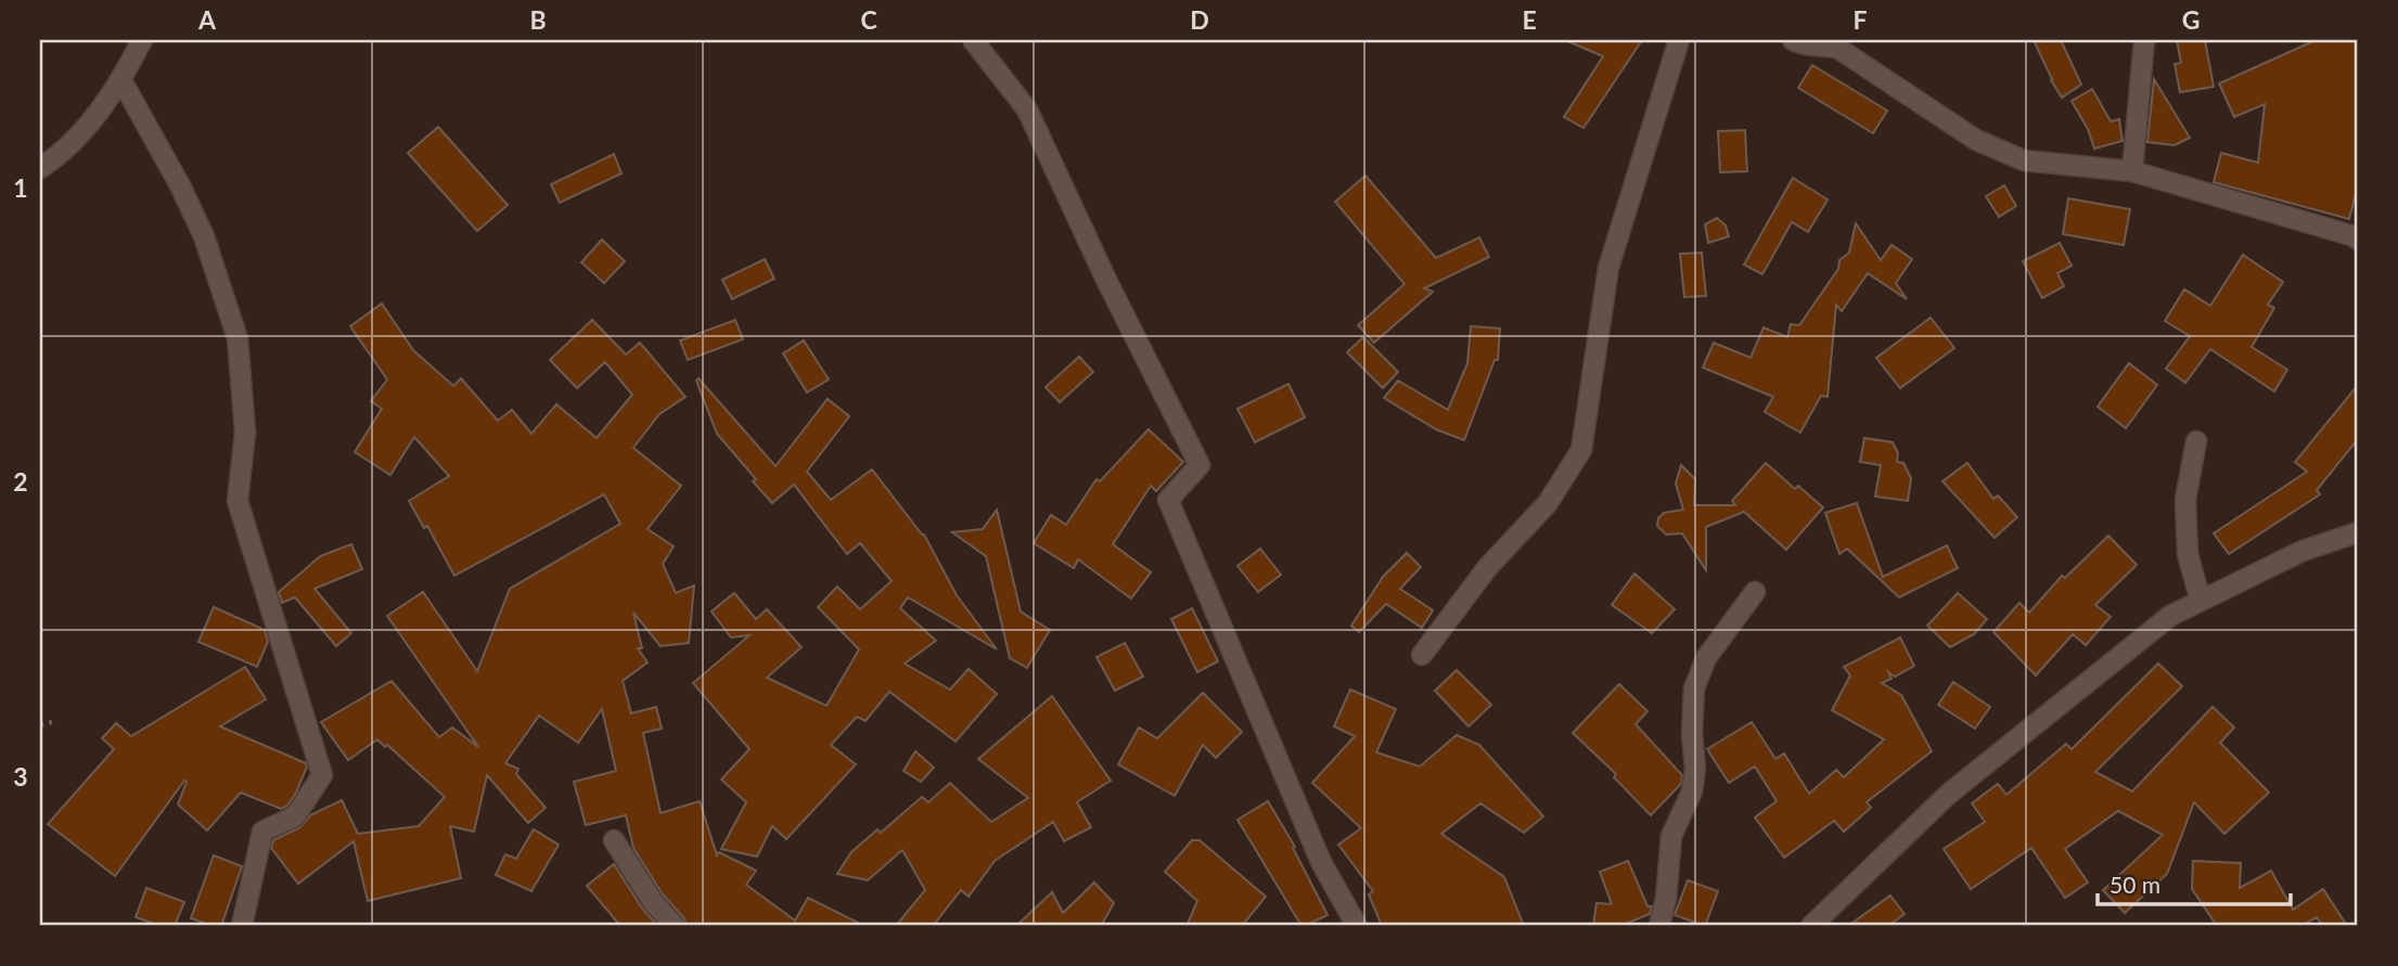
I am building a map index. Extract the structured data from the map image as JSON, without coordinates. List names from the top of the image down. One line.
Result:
{"scale_bar":"50 m","grid":{"columns":["A","B","C","D","E","F","G"],"rows":["1","2","3"]}}
